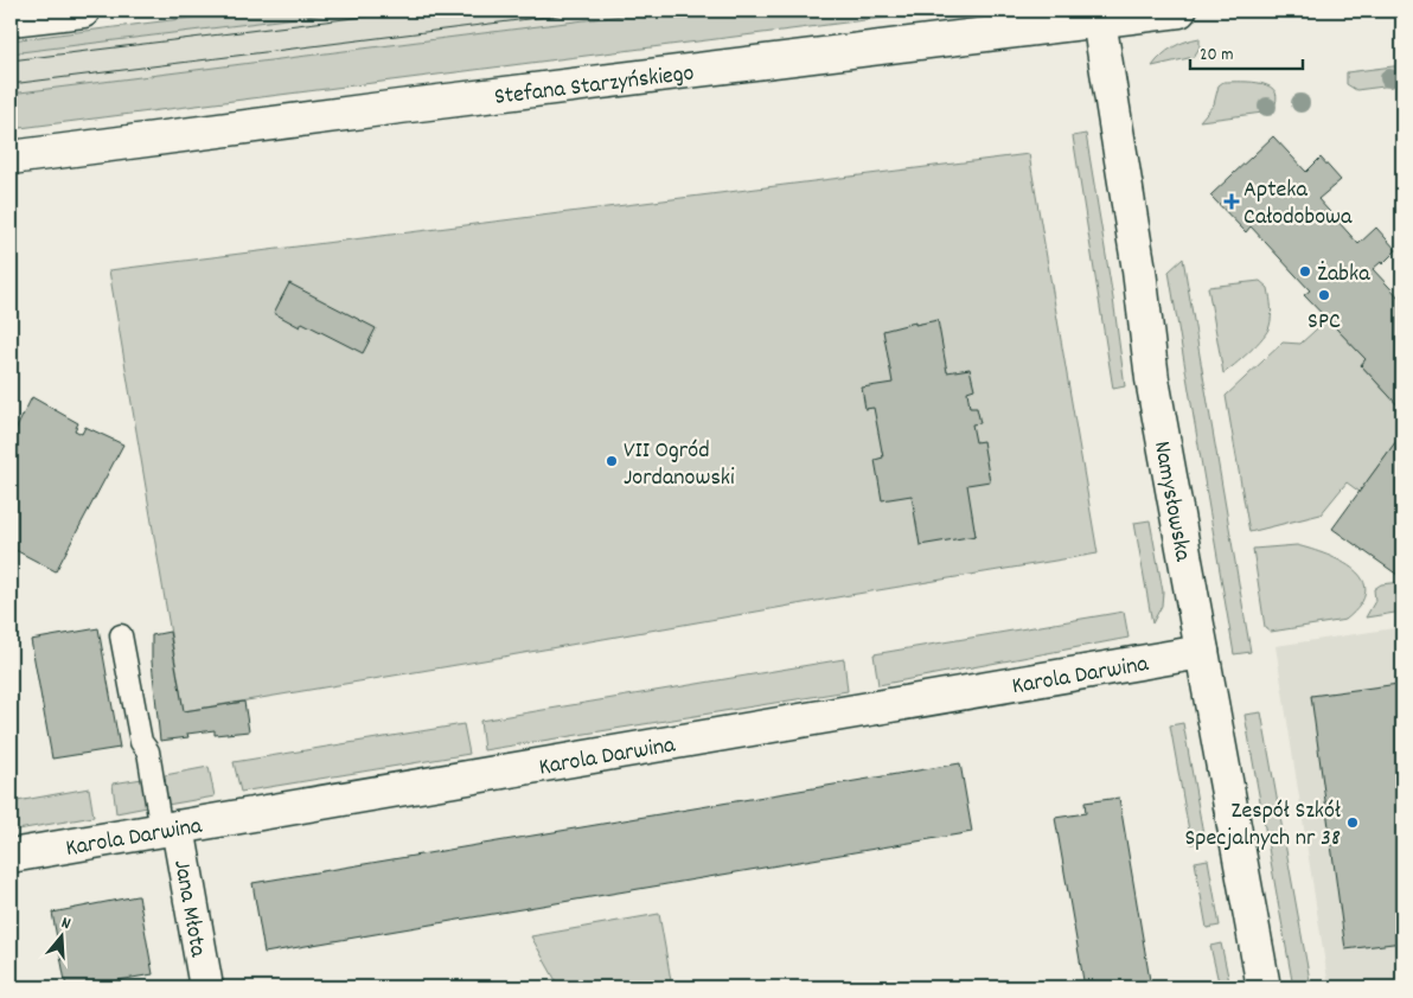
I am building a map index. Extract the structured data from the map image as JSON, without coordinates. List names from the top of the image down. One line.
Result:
{"streets":{"street":["Stefana Starzyńskiego","Namysłowska","Karola Darwina","Jana Młota"]},"crossings":[["Stefana Starzyńskiego","Namysłowska"],["Namysłowska","Karola Darwina"],["Karola Darwina","Jana Młota"]],"places":{"health":["Apteka Całodobowa"],"other":["Żabka","SPC","VII Ogród Jordanowski","Zespół Szkół Specjalnych nr 38"]},"scale_bar":"20 m","north":"top"}
